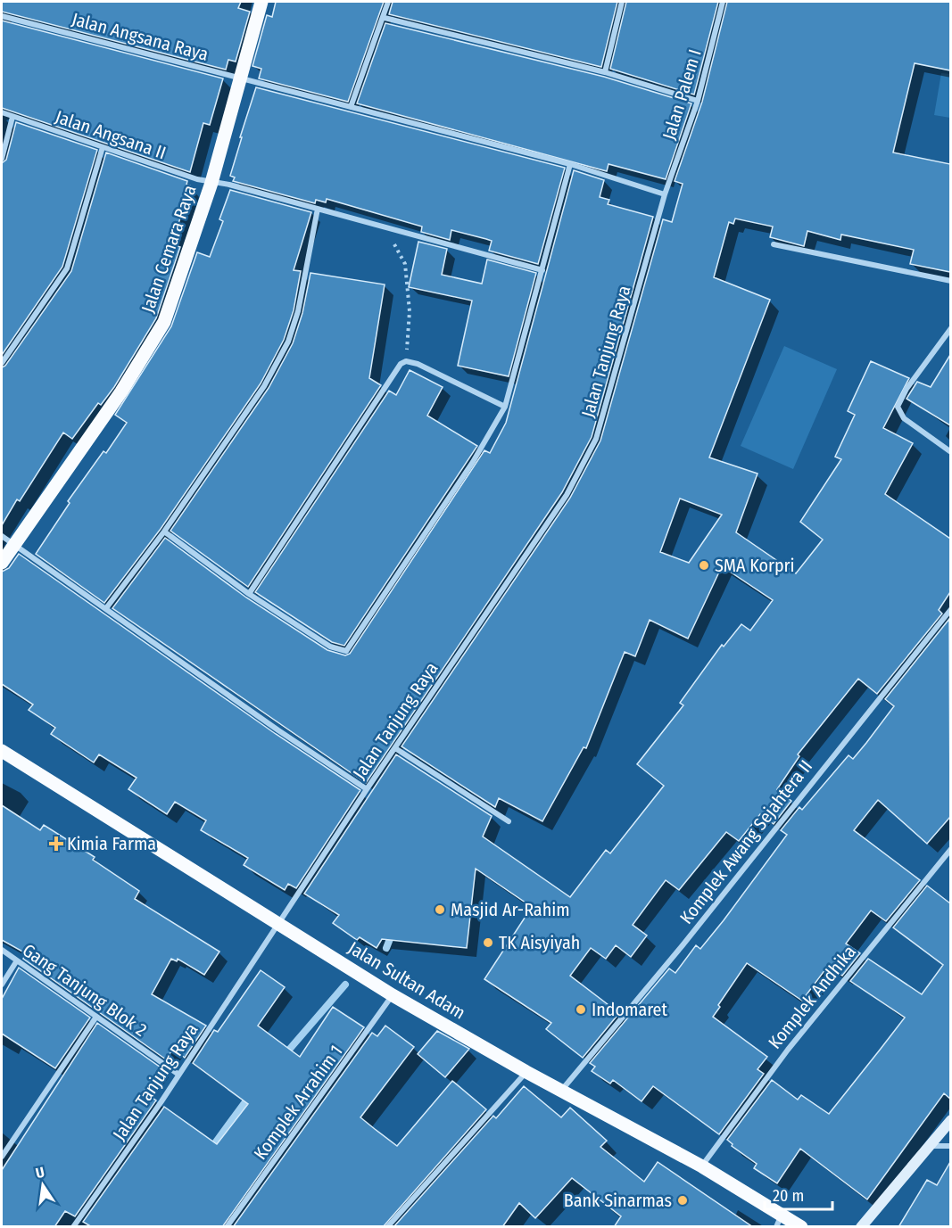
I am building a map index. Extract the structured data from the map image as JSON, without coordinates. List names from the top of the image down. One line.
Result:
{"streets":{"main road":["Jalan Cemara Raya","Jalan Sultan Adam"],"street":["Jalan Angsana Raya","Jalan Palem I","Jalan Angsana II","Jalan Tanjung Raya","Komplek Awang Sejahtera II","Gang Tanjung Blok 2","Komplek Andhika","Komplek Arrahim 1"]},"crossings":[["Jalan Angsana Raya","Jalan Palem I"],["Jalan Angsana Raya","Jalan Cemara Raya"],["Jalan Angsana Raya","Jalan Tanjung Raya"],["Jalan Palem I","Jalan Tanjung Raya"],["Jalan Angsana II","Jalan Cemara Raya"],["Jalan Tanjung Raya","Jalan Sultan Adam"],["Jalan Tanjung Raya","Gang Tanjung Blok 2"],["Komplek Awang Sejahtera II","Jalan Sultan Adam"],["Jalan Sultan Adam","Komplek Andhika"],["Jalan Sultan Adam","Komplek Arrahim 1"]],"places":{"other":["SMA Korpri","Masjid Ar-Rahim","TK Aisyiyah","Indomaret","Bank Sinarmas"],"health":["Kimia Farma"]},"scale_bar":"20 m","north":"top"}
